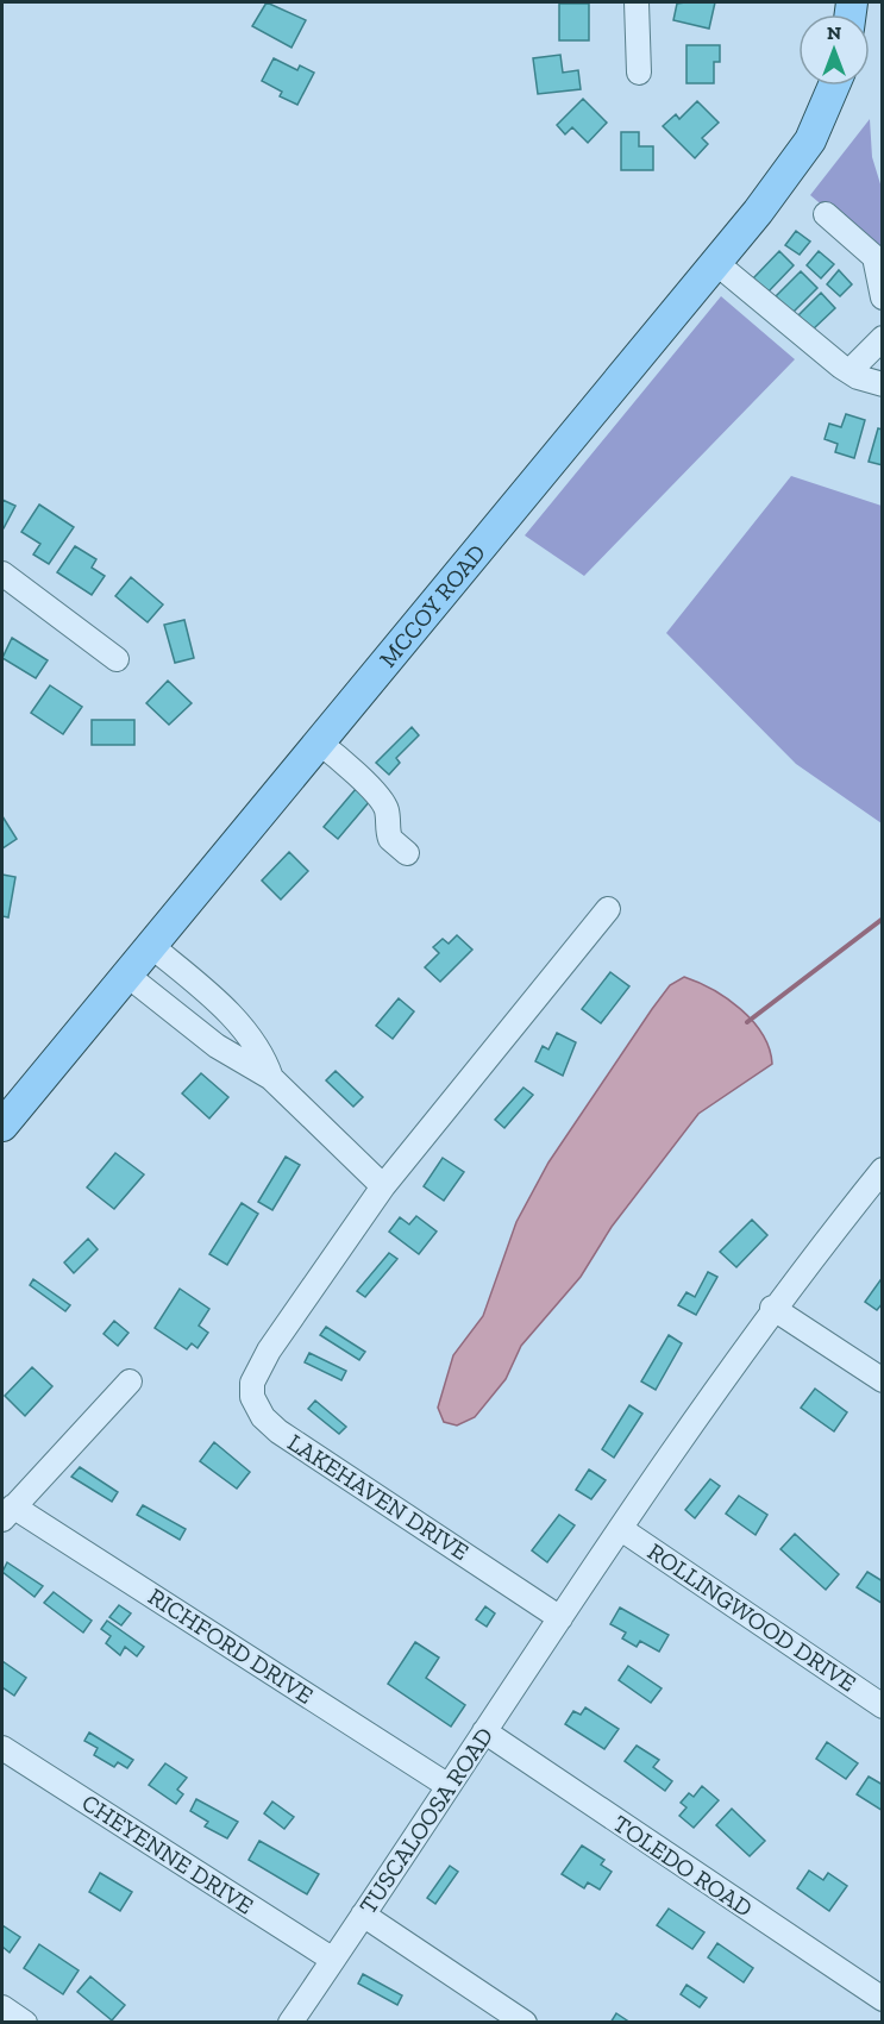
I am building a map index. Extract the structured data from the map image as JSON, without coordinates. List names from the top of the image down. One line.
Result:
{"streets":{"main road":["MCCOY ROAD"],"street":["LAKEHAVEN DRIVE","ROLLINGWOOD DRIVE","RICHFORD DRIVE","TUSCALOOSA ROAD","CHEYENNE DRIVE","TOLEDO ROAD"]},"crossings":[["LAKEHAVEN DRIVE","TUSCALOOSA ROAD"],["RICHFORD DRIVE","TUSCALOOSA ROAD"],["TUSCALOOSA ROAD","CHEYENNE DRIVE"],["TUSCALOOSA ROAD","TOLEDO ROAD"]],"north":"top"}
